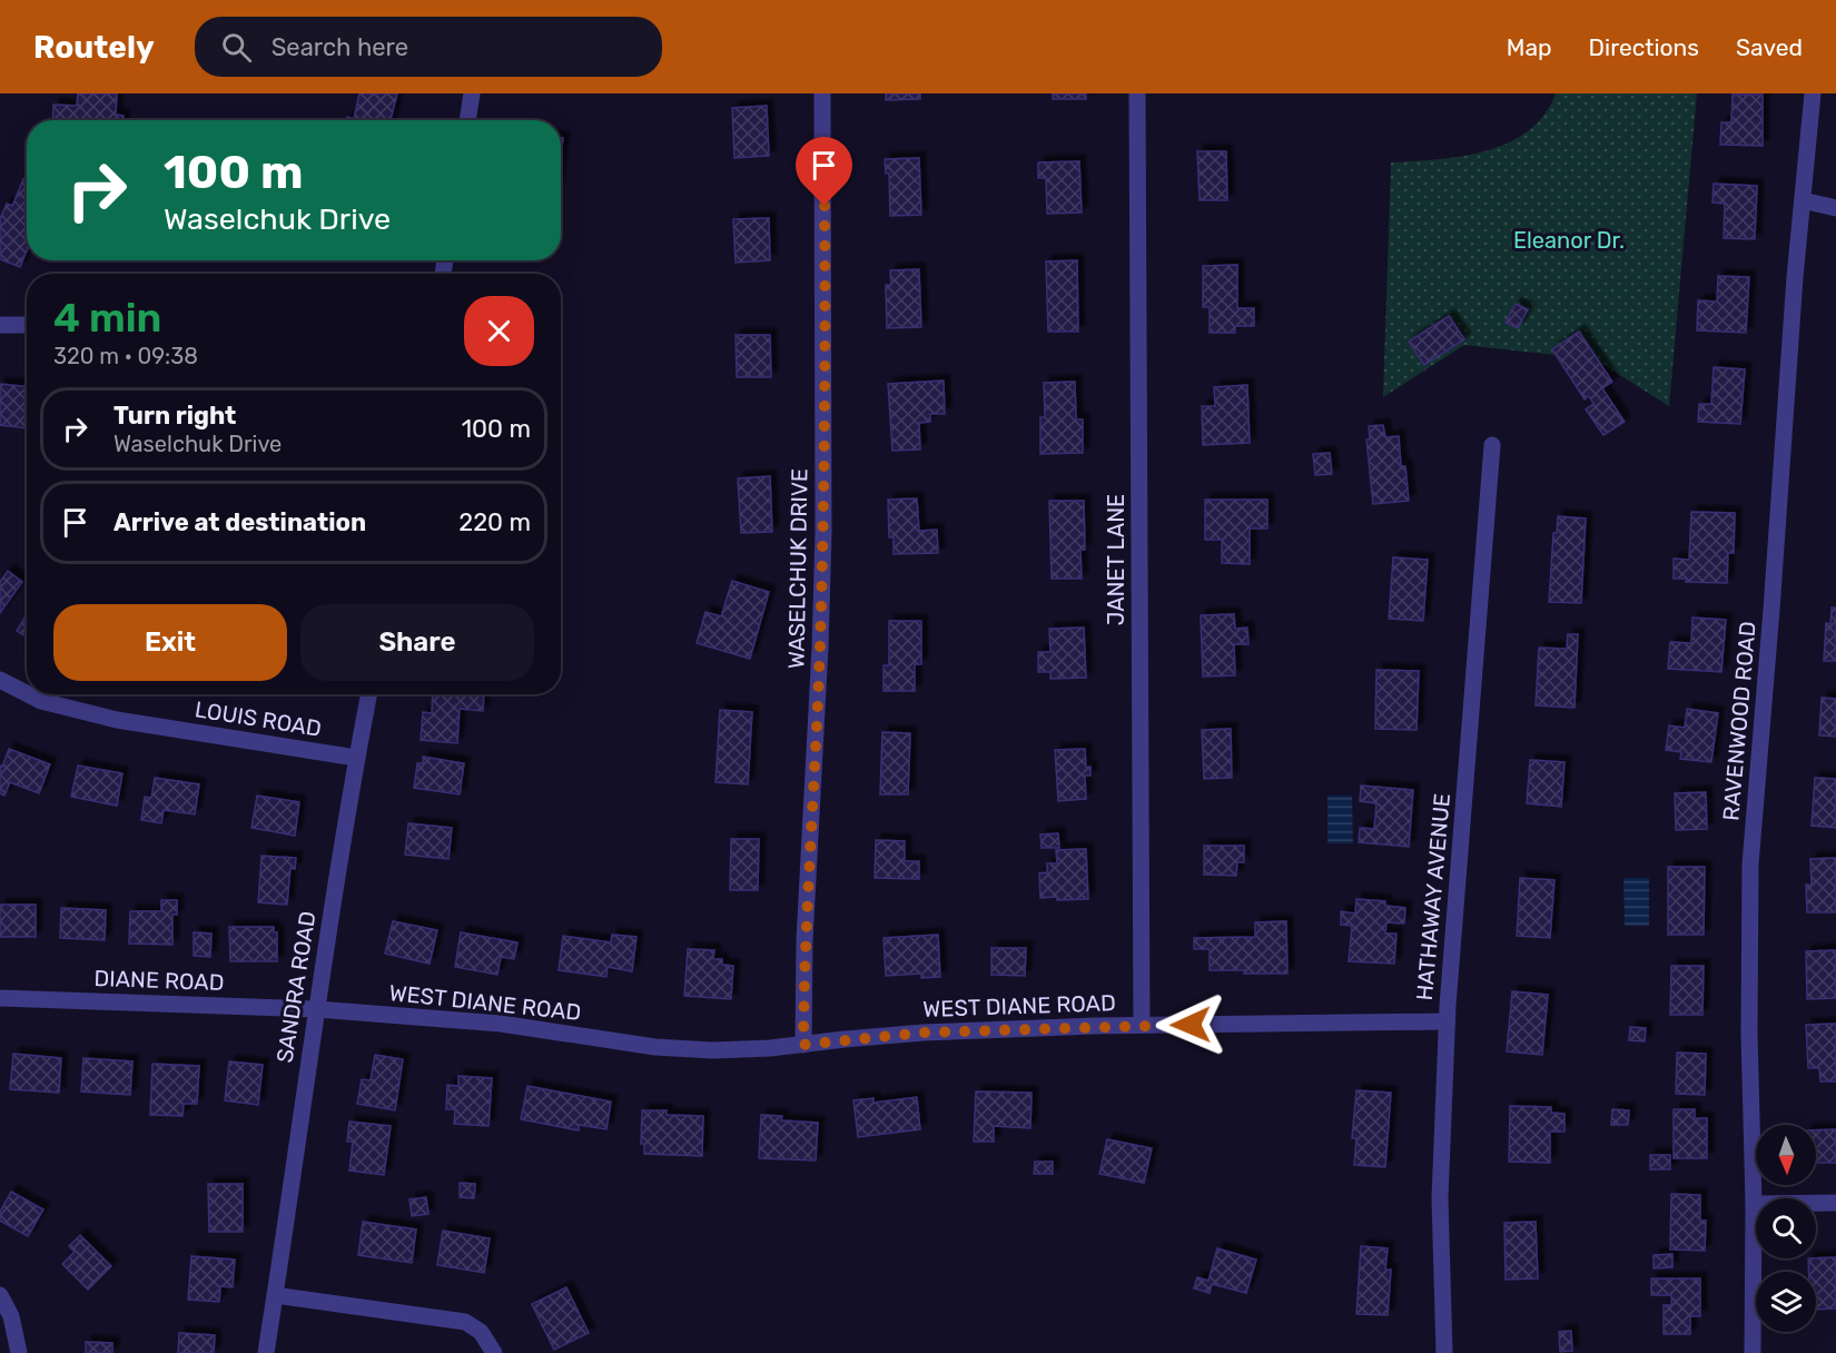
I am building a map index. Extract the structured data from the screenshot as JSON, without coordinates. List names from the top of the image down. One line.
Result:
{"streets":{"street":["JANET LANE","WASELCHUK DRIVE","LOUIS ROAD","RAVENWOOD ROAD","HATHAWAY AVENUE","DIANE ROAD","SANDRA ROAD","WEST DIANE ROAD"]},"crossings":[["JANET LANE","WEST DIANE ROAD"],["WASELCHUK DRIVE","WEST DIANE ROAD"],["LOUIS ROAD","SANDRA ROAD"],["HATHAWAY AVENUE","WEST DIANE ROAD"],["DIANE ROAD","SANDRA ROAD"],["DIANE ROAD","WEST DIANE ROAD"],["SANDRA ROAD","WEST DIANE ROAD"]],"parks":["Eleanor Dr."],"north":"bottom","page":{"header":"Routely","search":"Search here","nav":["Map","Directions","Saved"],"turn":["100 m","Waselchuk Drive"],"heading":["4 min","320 m · 09:38"],"list":[{"name":"Turn right","note":"Waselchuk Drive","value":"100 m"},{"name":"Arrive at destination","value":"220 m"}],"buttons":["Exit","Share"]}}
